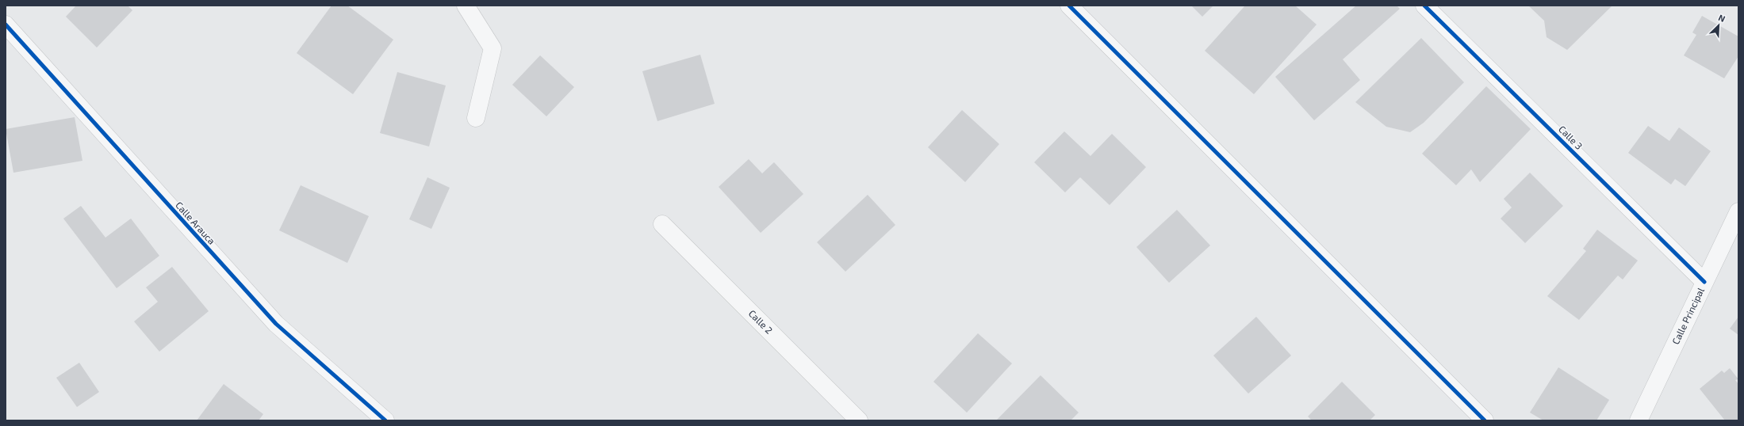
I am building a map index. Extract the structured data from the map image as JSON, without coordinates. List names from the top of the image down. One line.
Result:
{"streets":{"street":["Calle 3","Calle Arauca","Calle Principal","Calle 2"]},"crossings":[["Calle 3","Calle Principal"]],"north":"top right"}
